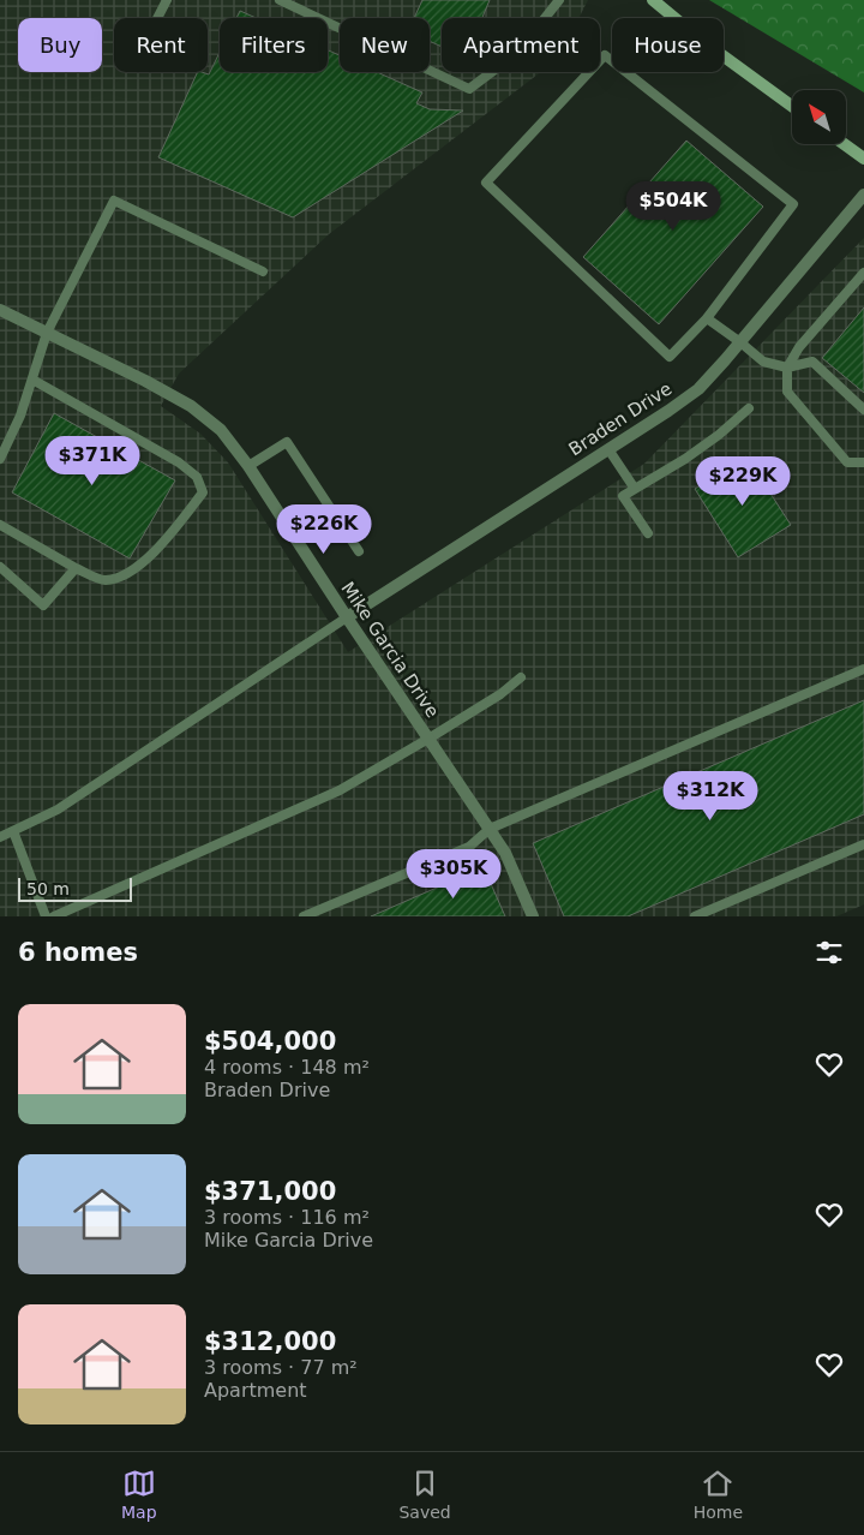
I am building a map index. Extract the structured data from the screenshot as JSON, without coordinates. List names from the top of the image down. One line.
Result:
{"streets":{"street":["Braden Drive","Mike Garcia Drive"]},"crossings":[["Braden Drive","Mike Garcia Drive"]],"scale_bar":"50 m","north":"top left","page":{"chip":["Buy","Rent","Filters","New","Apartment","House"],"price":["$504K","$371K","$229K","$226K","$312K","$305K"],"scale":"50 m","heading":"6 homes","list":[{"name":"$504,000","note":"4 rooms · 148 m² · Braden Drive"},{"name":"$371,000","note":"3 rooms · 116 m² · Mike Garcia Drive"},{"name":"$312,000","note":"3 rooms · 77 m² · Apartment"}],"tabs":["Map","Saved","Home"]}}
